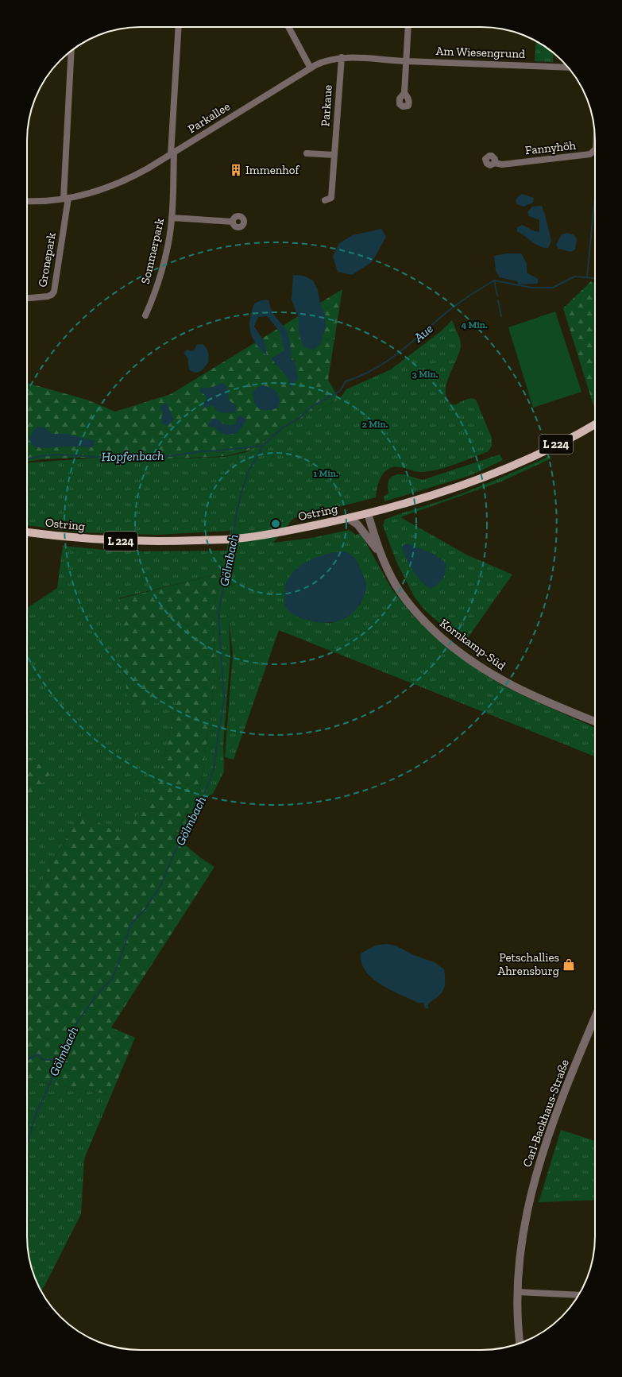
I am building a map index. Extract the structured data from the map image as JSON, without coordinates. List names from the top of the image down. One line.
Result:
{"streets":{"main road":["L 224","Ostring"],"street":["Am Wiesengrund","Parkaue","Parkallee","Fannyhöh","Sommerpark","Gronepark","Kornkamp-Süd","Carl-Backhaus-Straße"]},"crossings":[["Am Wiesengrund","Parkallee"],["Parkaue","Parkallee"],["Parkallee","Sommerpark"],["Parkallee","Gronepark"],["Ostring","Kornkamp-Süd"]],"water":["Aue","Hopfenbach","Gölmbach"],"places":{"building":["Immenhof"],"shop":["Petschallies Ahrensburg"]},"rings":["4 Min.","3 Min.","2 Min.","1 Min."]}
